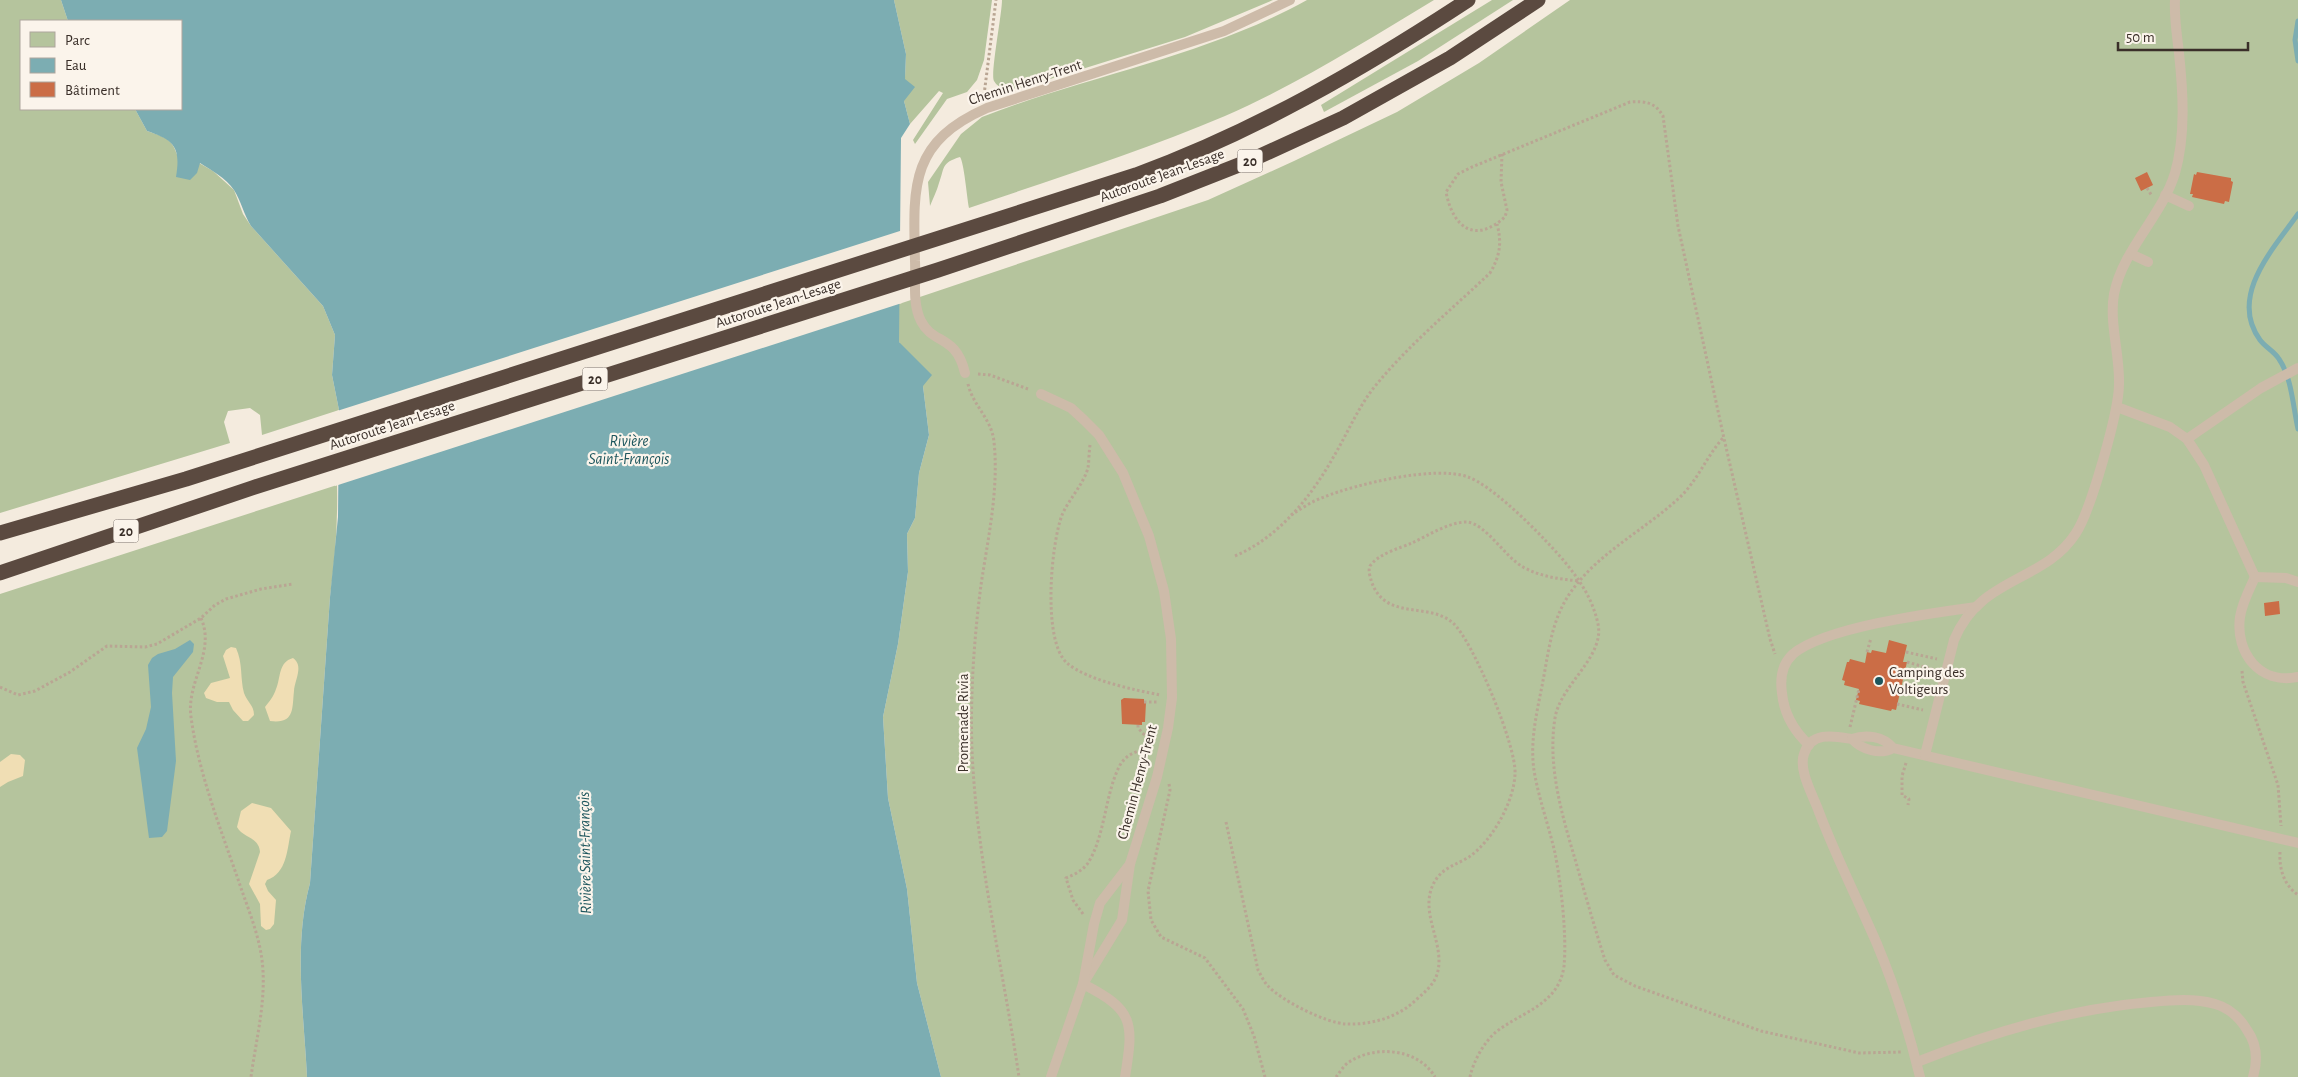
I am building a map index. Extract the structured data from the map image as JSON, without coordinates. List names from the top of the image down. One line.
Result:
{"streets":{"highway":["20","Autoroute Jean-Lesage"],"lane":["Chemin Henry-Trent"],"path":["Promenade Rivia"]},"crossings":[["Chemin Henry-Trent","Promenade Rivia"]],"water":["Rivière Saint-François"],"places":["Camping des Voltigeurs"],"legend":["Parc","Eau","Bâtiment"],"scale_bar":"50 m"}
